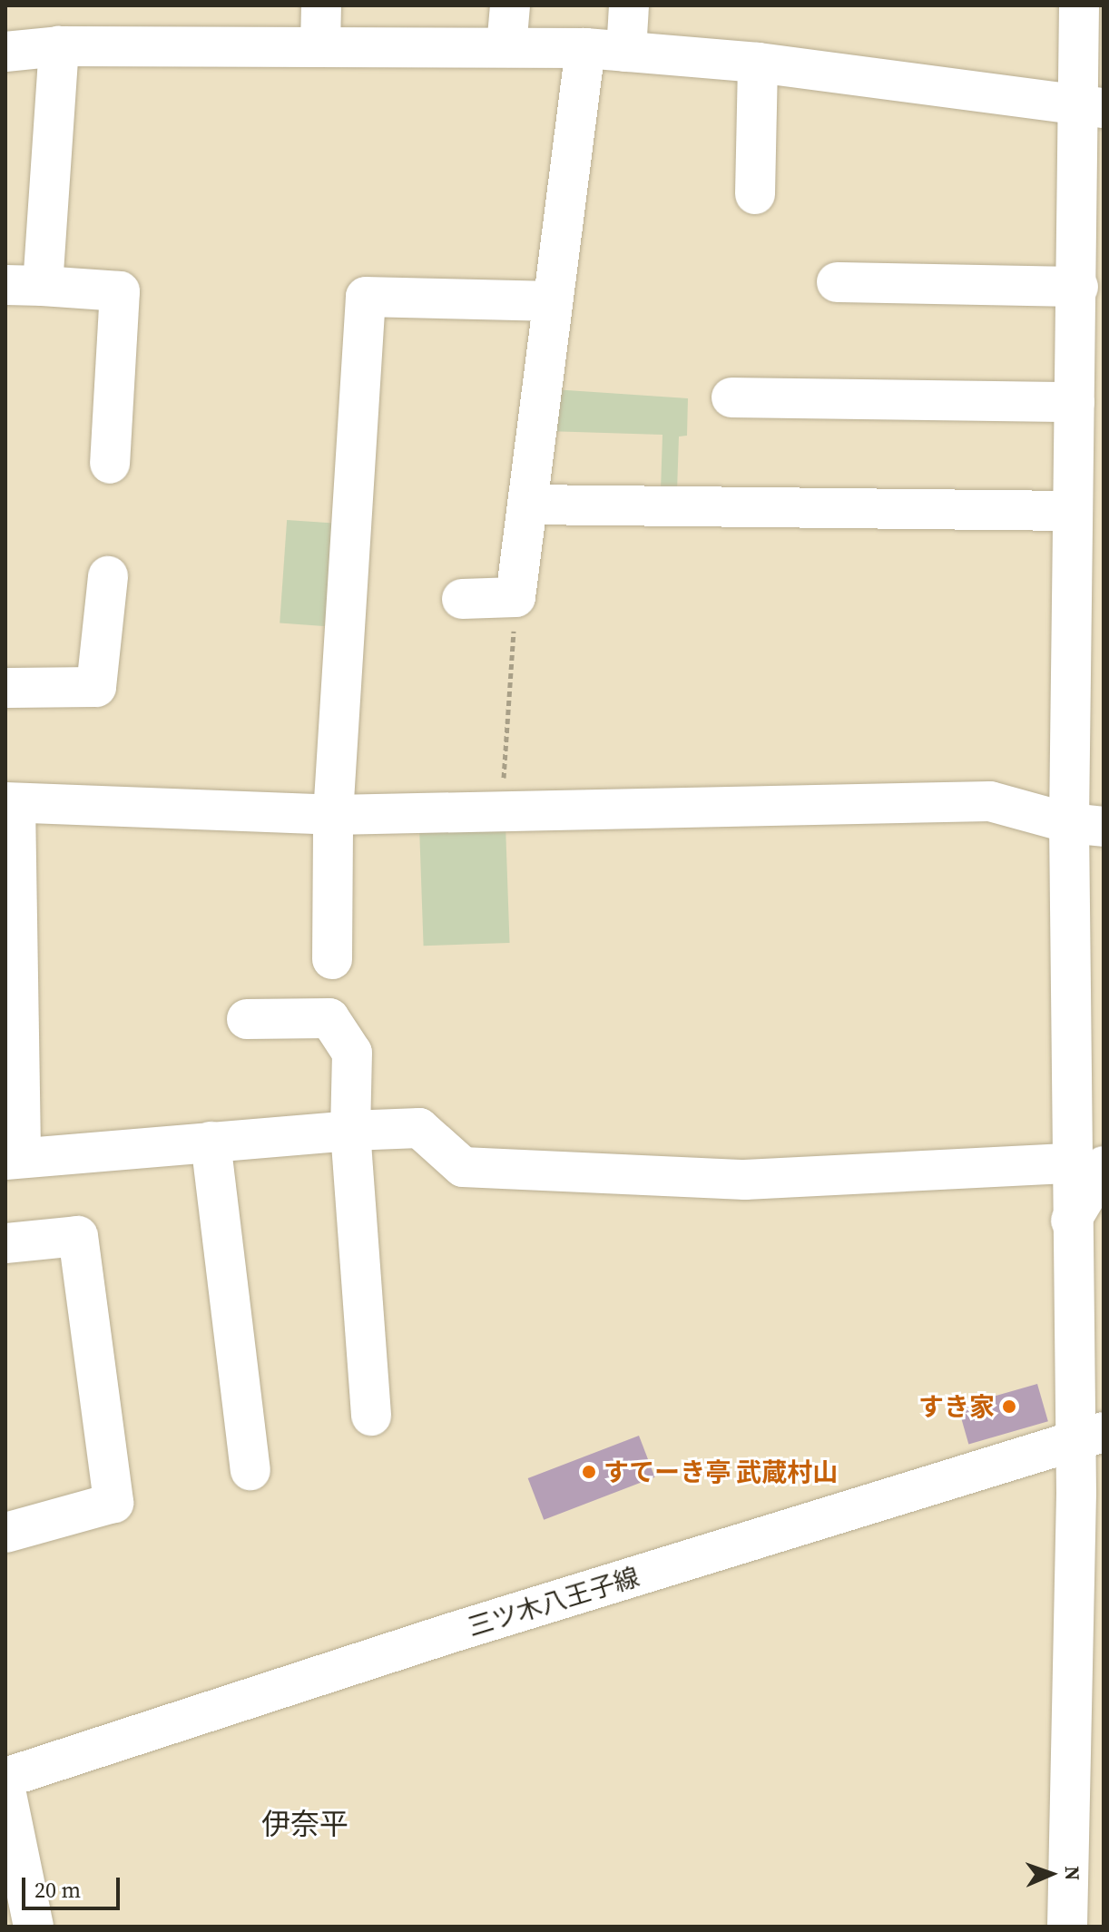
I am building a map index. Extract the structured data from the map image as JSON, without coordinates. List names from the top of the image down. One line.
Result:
{"streets":{"street":["三ツ木八王子線"]},"districts":["伊奈平"],"places":["すき家","すてーき亭 武蔵村山"],"scale_bar":"20 m","north":"right"}
